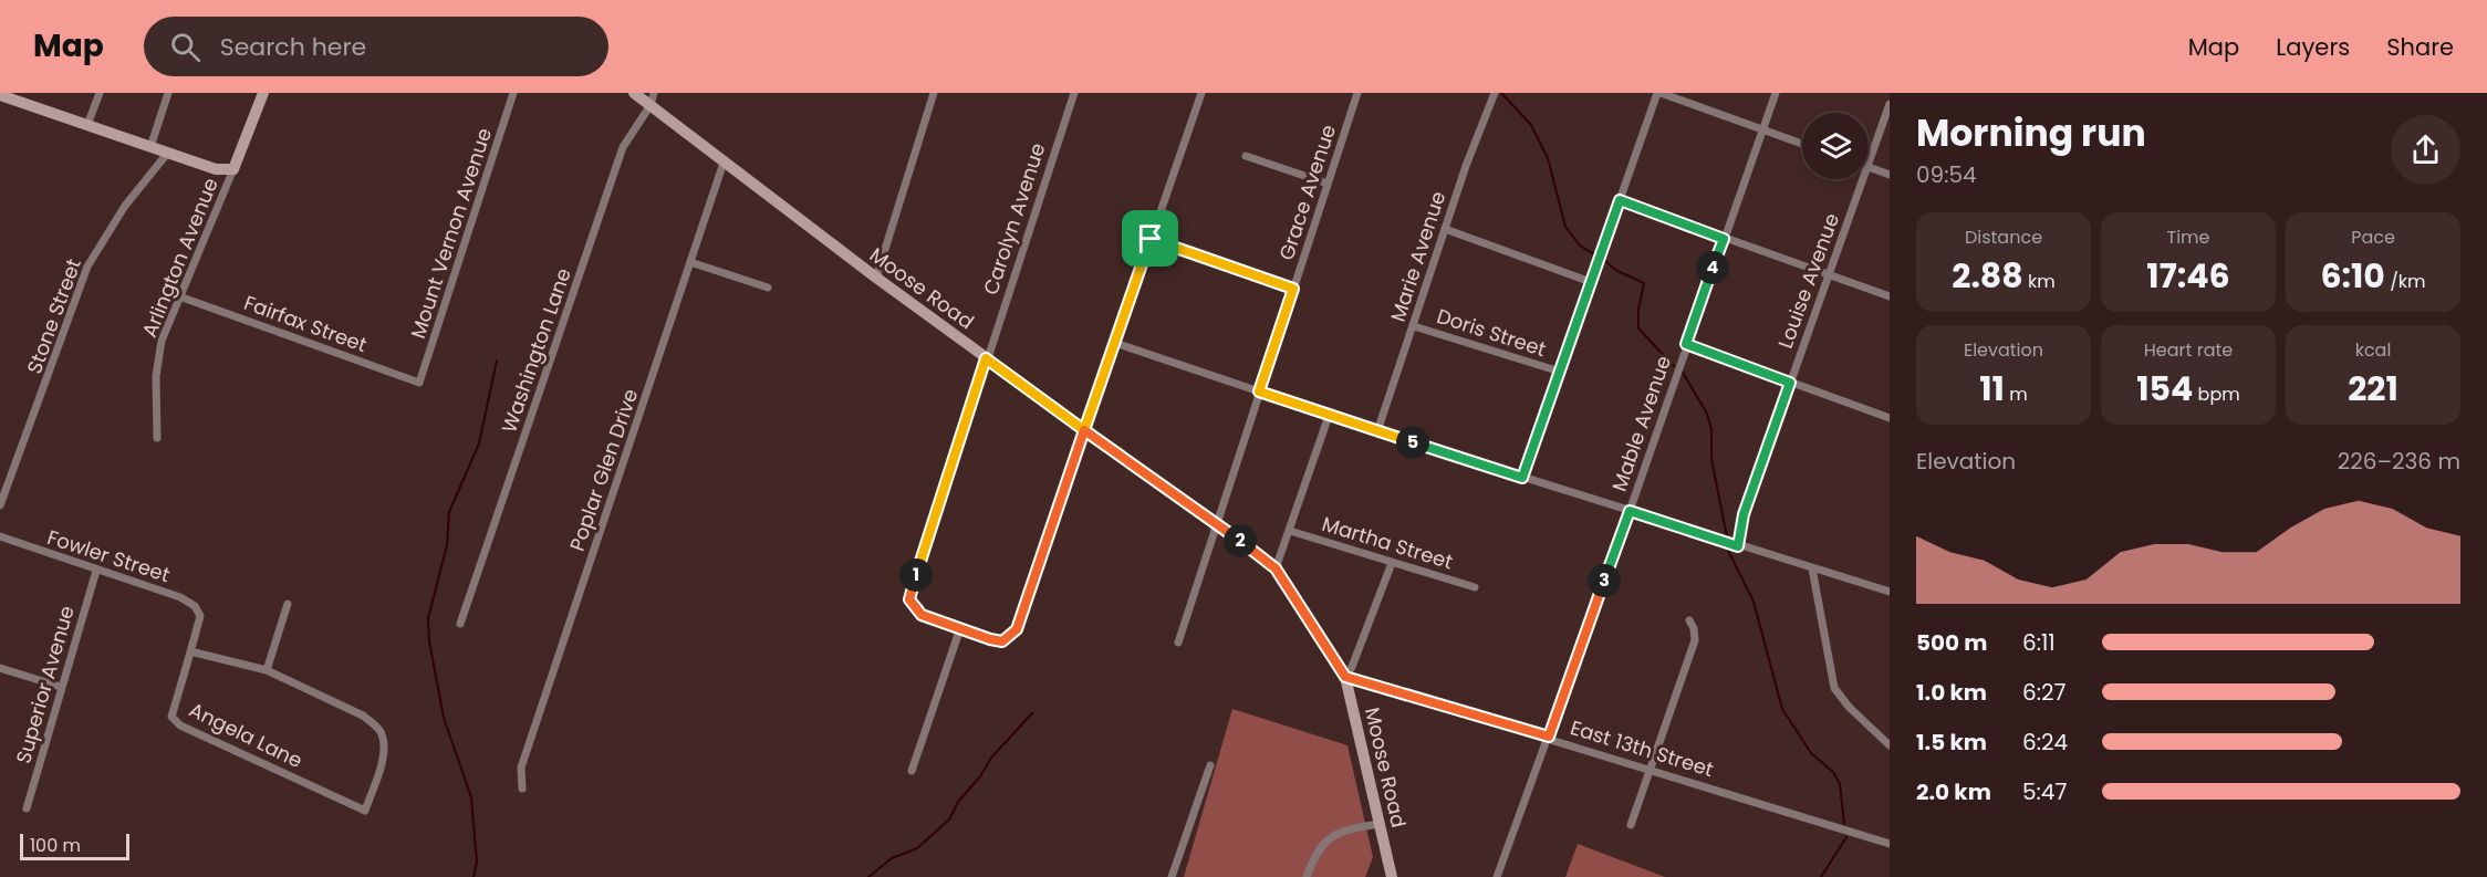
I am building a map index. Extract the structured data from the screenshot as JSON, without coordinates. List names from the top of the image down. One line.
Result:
{"streets":{"street":["Grace Avenue","Carolyn Avenue","Mount Vernon Avenue","Marie Avenue","Arlington Avenue","Louise Avenue","Moose Road","Stone Street","Fairfax Street","Doris Street","Washington Lane","Mable Avenue","Poplar Glen Drive","Martha Street","Fowler Street","Superior Avenue","Angela Lane","East 13th Street"]},"crossings":[["Grace Avenue","Moose Road"],["Carolyn Avenue","Moose Road"],["Mount Vernon Avenue","Fairfax Street"],["Marie Avenue","Doris Street"],["Arlington Avenue","Fairfax Street"],["Moose Road","Washington Lane"],["Moose Road","Poplar Glen Drive"],["Moose Road","East 13th Street"],["Mable Avenue","East 13th Street"],["Fowler Street","Superior Avenue"],["Fowler Street","Angela Lane"]],"scale_bar":"100 m","page":{"header":"Map","search":"Search here","nav":["Map","Layers","Share"],"heading":["Morning run","09:54"],"stats":[["Distance","2.88 km"],["Time","17:46"],["Pace","6:10 /km"],["Elevation","11 m"],["Heart rate","154 bpm"],["kcal","221"]],"pins":["4","5","2","1","3"],"chart":["Elevation","226–236 m"],"list":[{"name":"500 m","note":"6:11"},{"name":"1.0 km","note":"6:27"},{"name":"1.5 km","note":"6:24"},{"name":"2.0 km","note":"5:47"}],"scale":"100 m"}}
